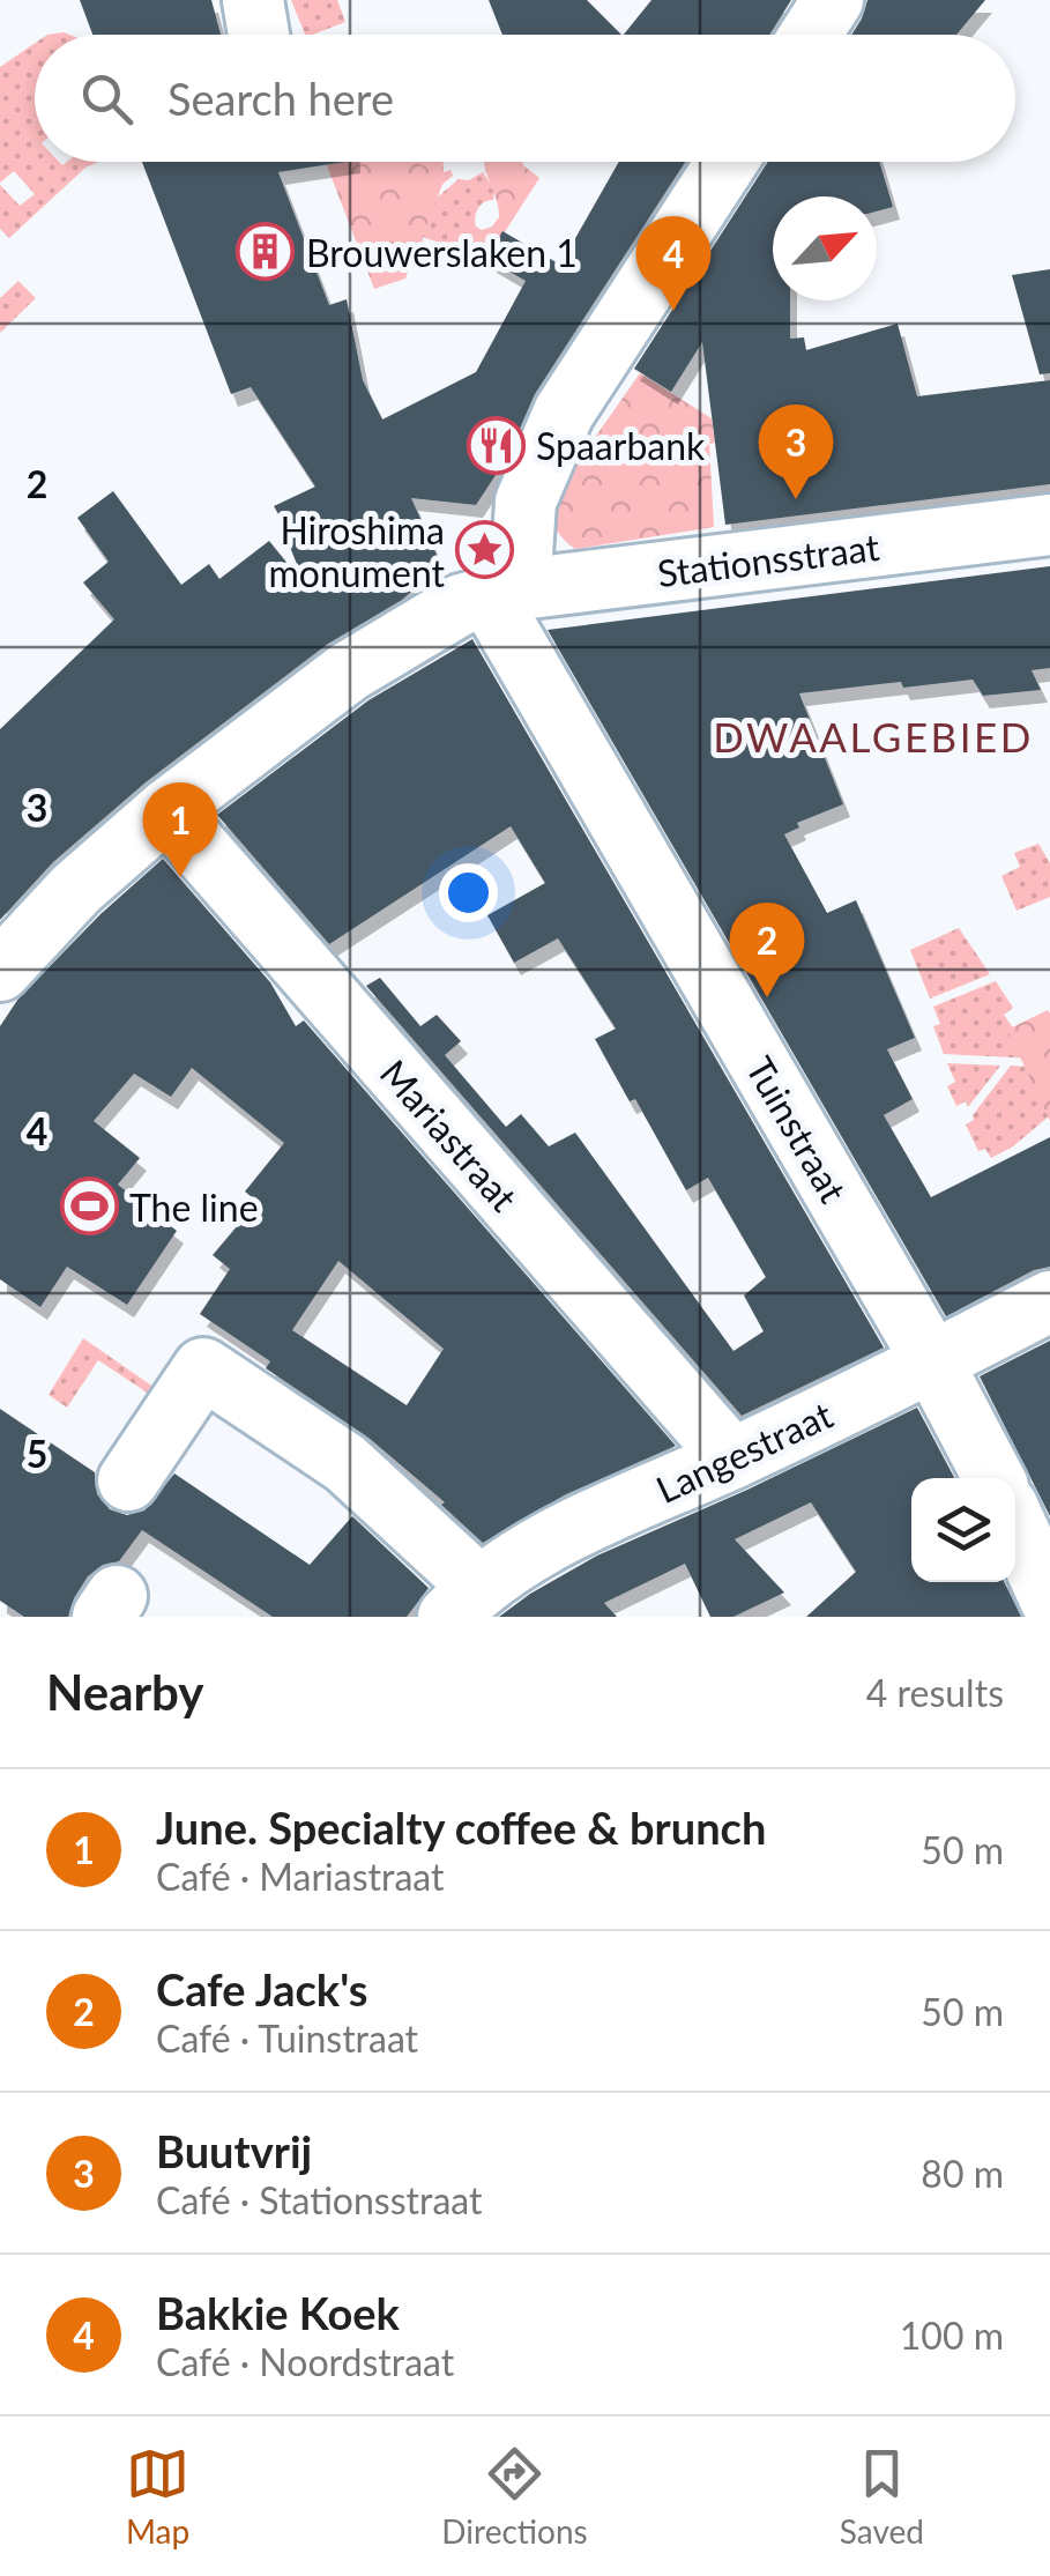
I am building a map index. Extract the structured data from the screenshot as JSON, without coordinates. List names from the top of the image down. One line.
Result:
{"streets":{"street":["Stationsstraat","Tuinstraat","Mariastraat","Langestraat"]},"crossings":[["Stationsstraat","Tuinstraat"],["Stationsstraat","Mariastraat"],["Tuinstraat","Langestraat"],["Mariastraat","Langestraat"]],"districts":["DWAALGEBIED"],"places":{"building":["Brouwerslaken 1"],"restaurant":["Spaarbank"],"place":["Hiroshima monument"],"sports":["The line"]},"north":"top right","page":{"search":"Search here","pins":["4","3","1","2"],"heading":["Nearby","4 results"],"list":[{"mark":"1","name":"June. Specialty coffee & brunch","note":"Café · Mariastraat","value":"50 m"},{"mark":"2","name":"Cafe Jack's","note":"Café · Tuinstraat","value":"50 m"},{"mark":"3","name":"Buutvrij","note":"Café · Stationsstraat","value":"80 m"},{"mark":"4","name":"Bakkie Koek","note":"Café · Noordstraat","value":"100 m"}],"nav":["Map","Directions","Saved"]},"grid":{"rows":["2","3","4","5"]}}
